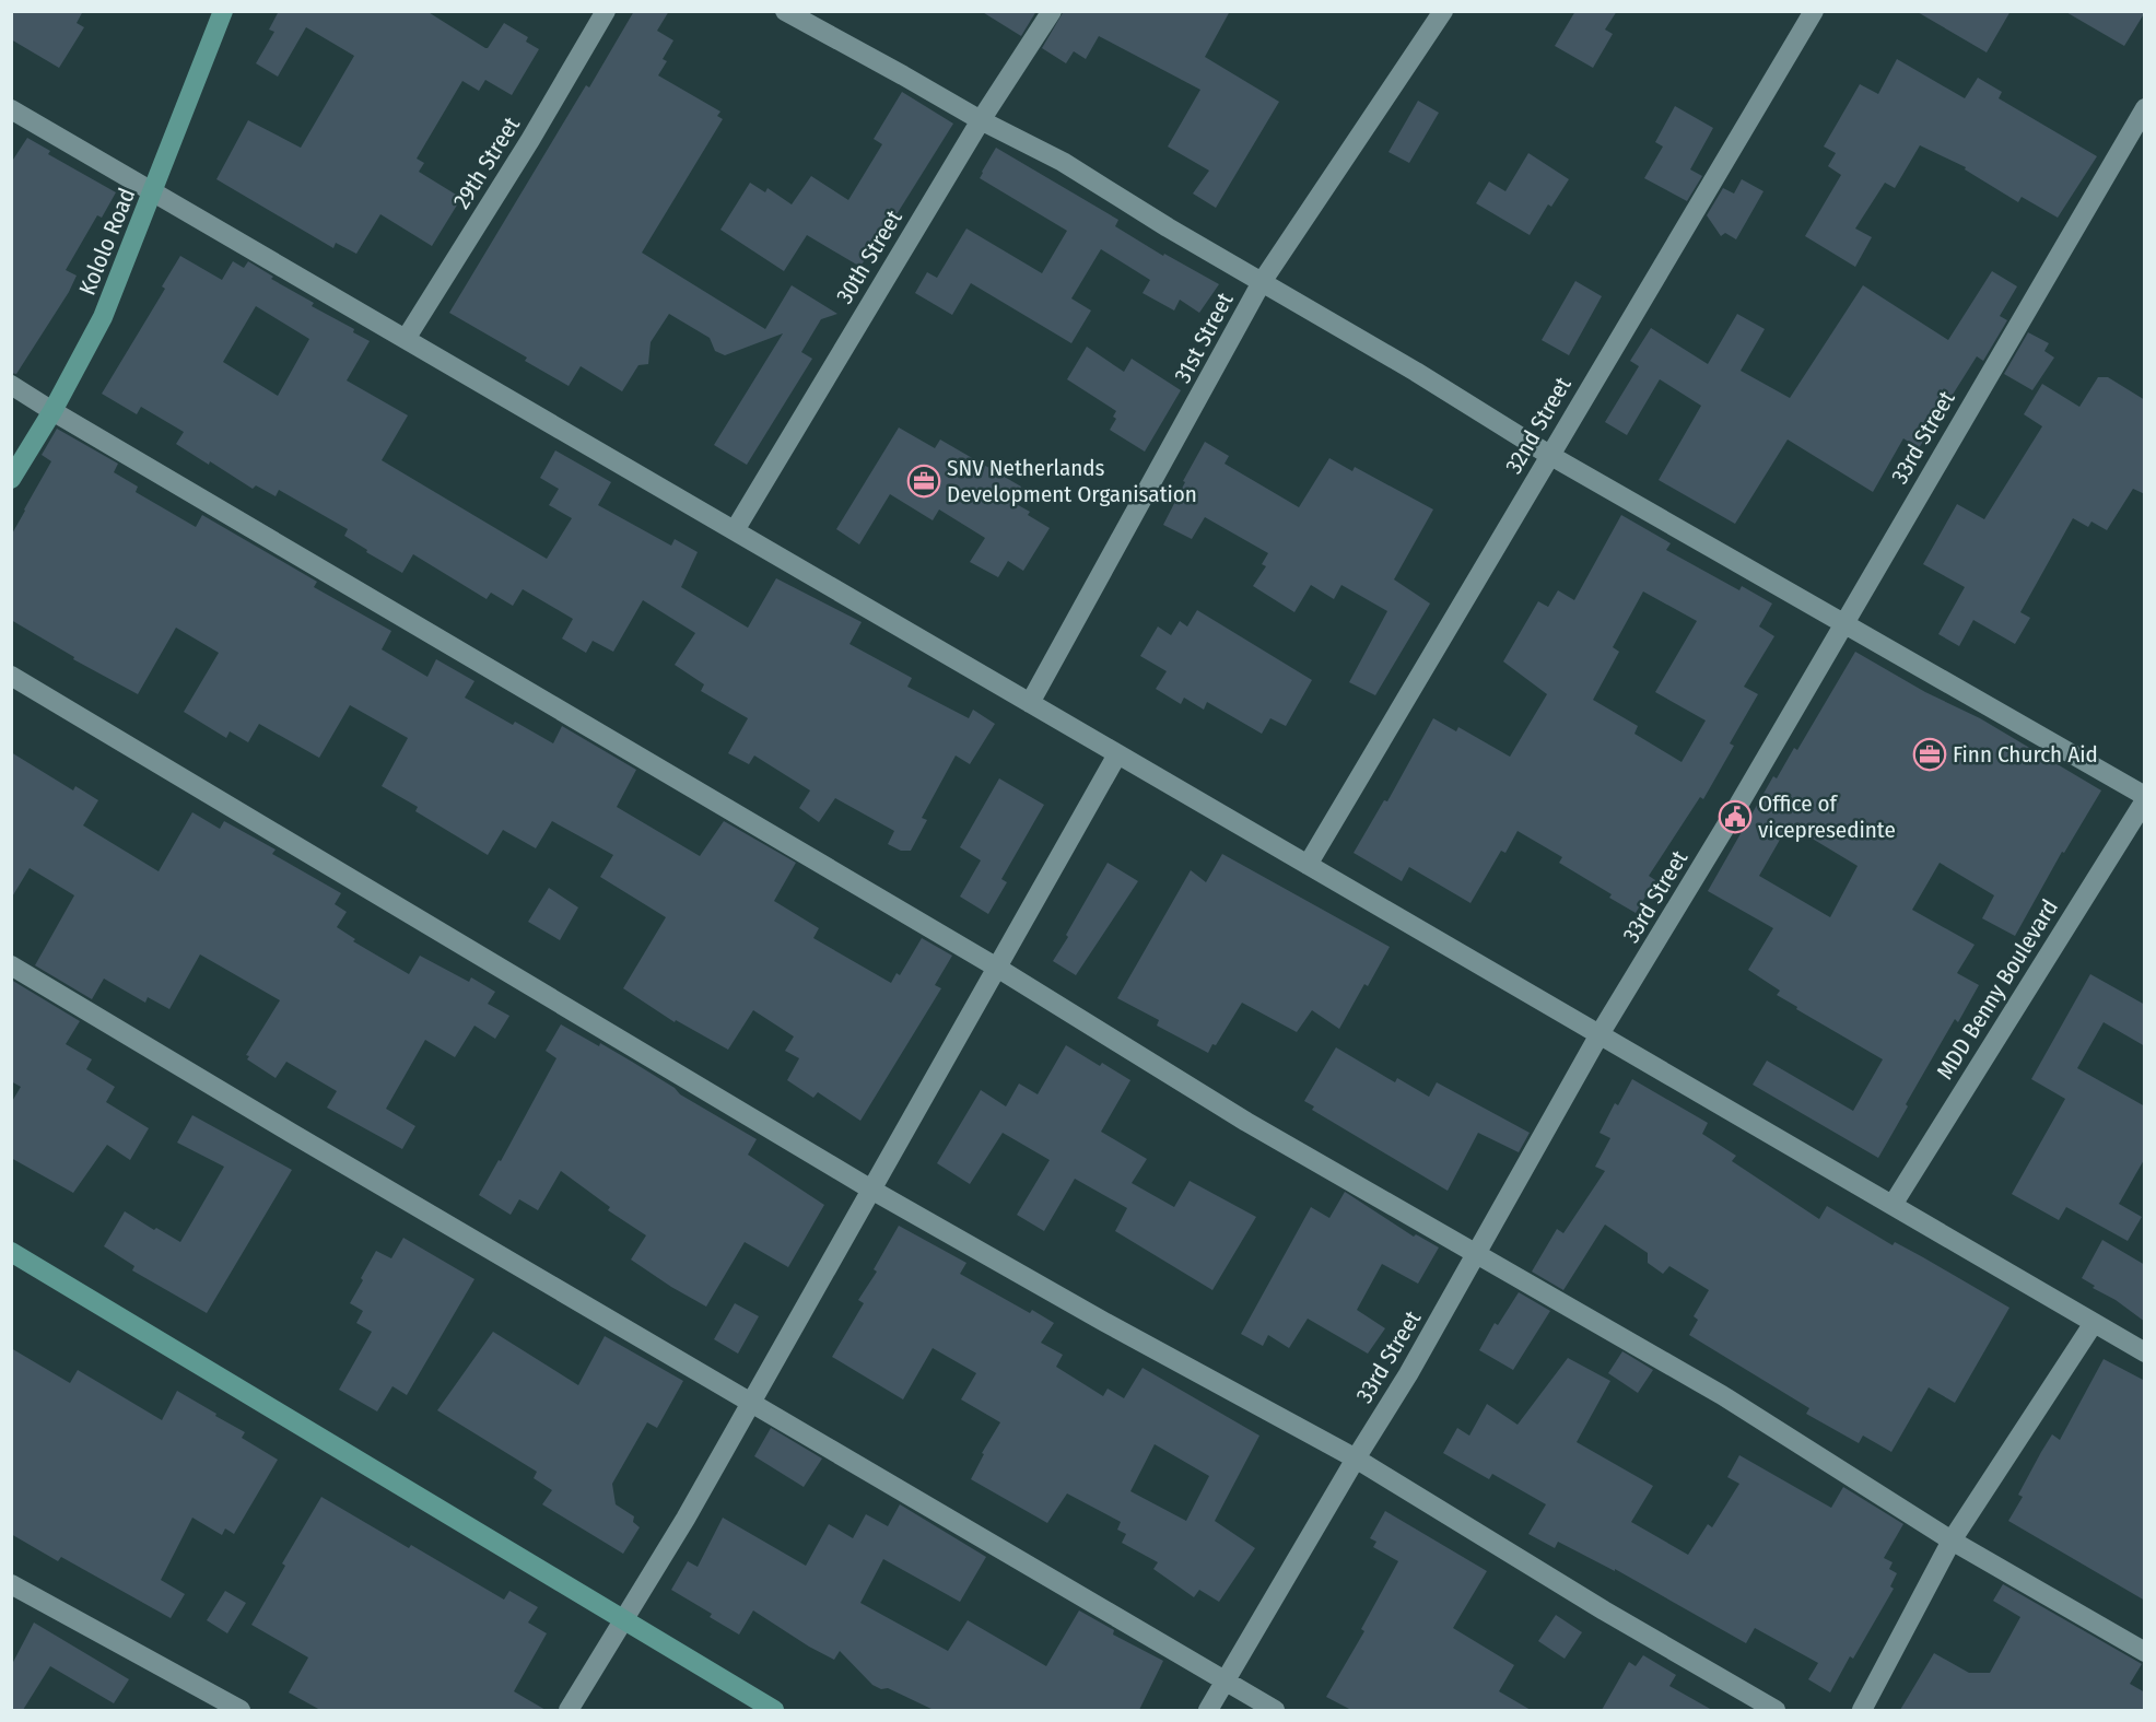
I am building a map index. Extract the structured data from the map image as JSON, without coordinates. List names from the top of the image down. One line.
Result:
{"streets":{"street":["29th Street","Kololo Road","30th Street","31st Street","32nd Street","33rd Street","MDD Benny Boulevard"]},"places":{"office":["SNV Netherlands Development Organisation","Finn Church Aid"],"public building":["Office of vicepresedinte"]}}
